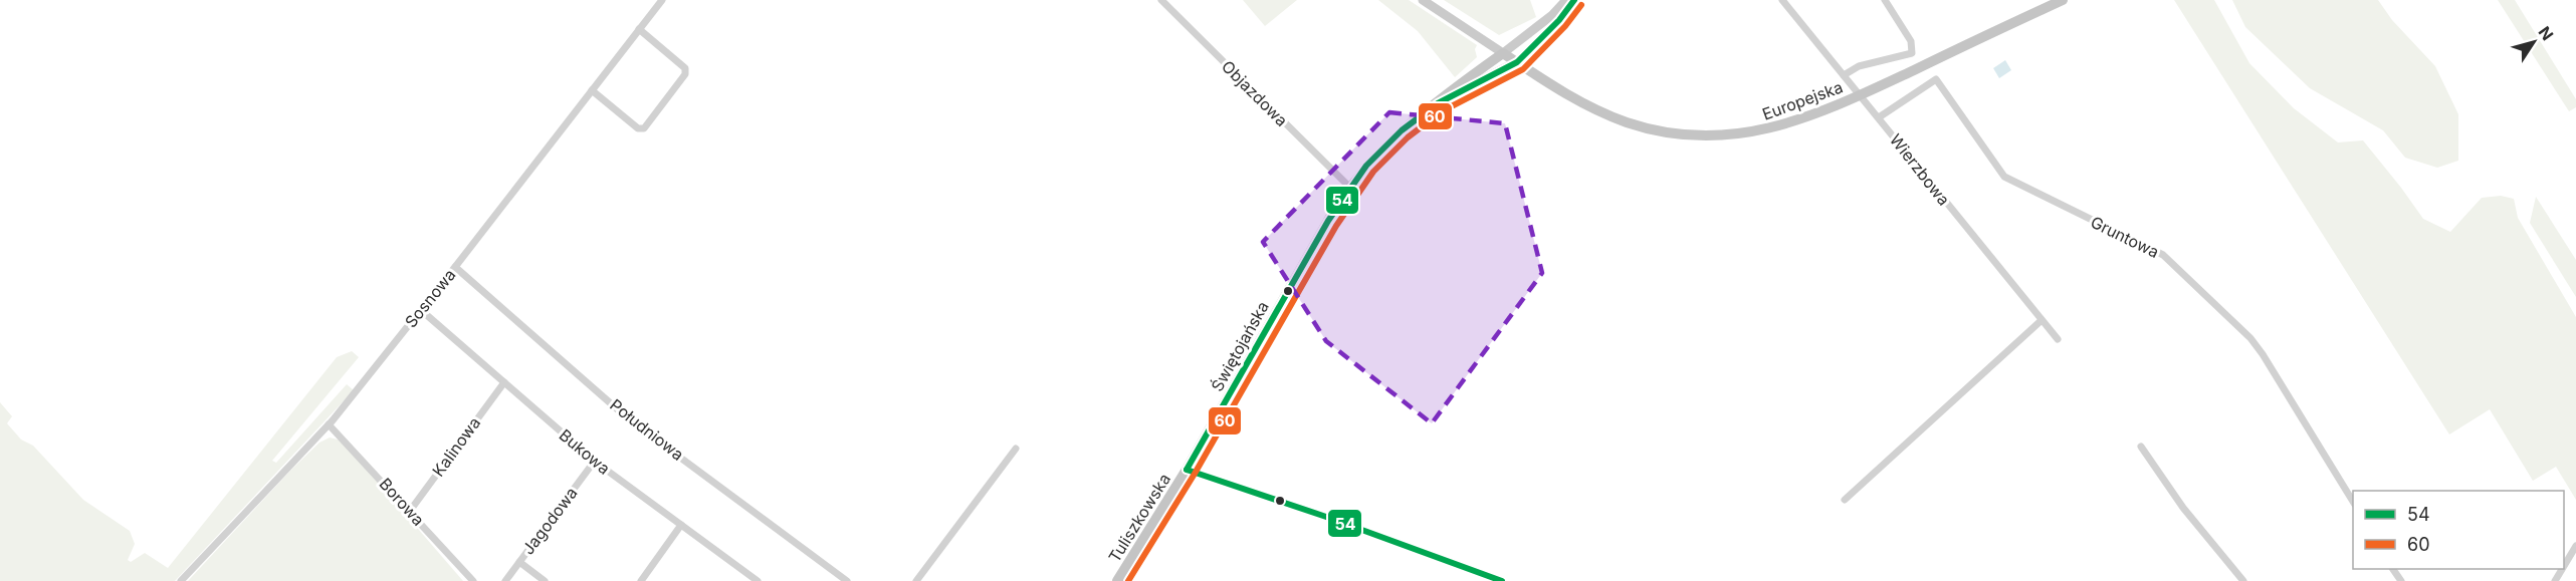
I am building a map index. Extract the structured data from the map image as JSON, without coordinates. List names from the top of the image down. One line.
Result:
{"streets":{"main road":["Europejska","Świętojańska","Tuliszkowska"],"street":["Objazdowa","Wierzbowa","Gruntowa","Sosnowa","Południowa","Kalinowa","Bukowa","Borowa","Jagodowa"]},"crossings":[["Objazdowa","Świętojańska"],["Europejska","Wierzbowa"],["Europejska","Świętojańska"],["Wierzbowa","Gruntowa"],["Sosnowa","Południowa"],["Sosnowa","Bukowa"],["Sosnowa","Borowa"],["Świętojańska","Tuliszkowska"],["Kalinowa","Bukowa"],["Kalinowa","Borowa"],["Bukowa","Jagodowa"]],"lines":["transit line 54","transit line 60"],"legend":["54","60"],"north":"top right"}
